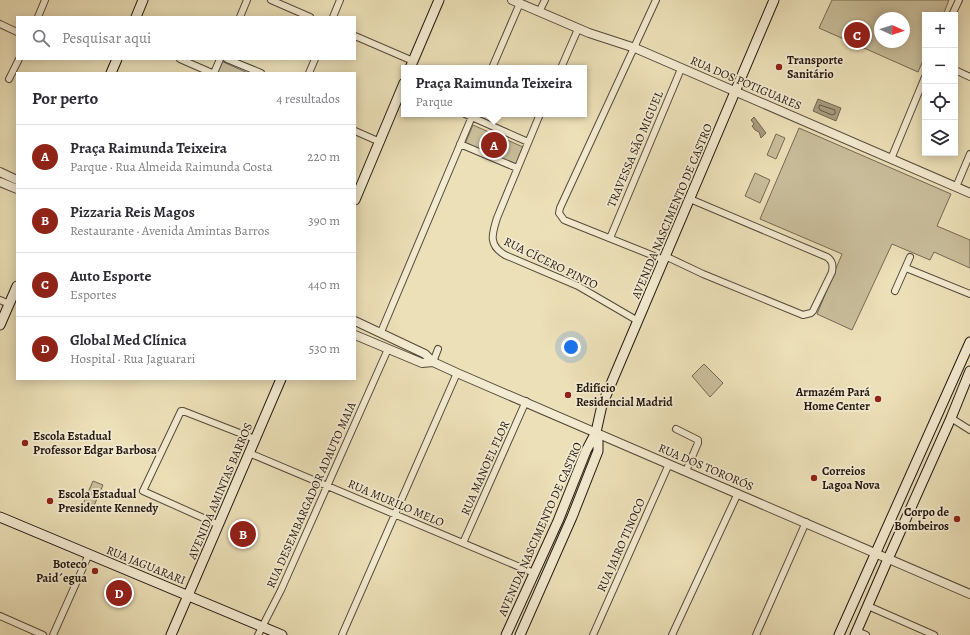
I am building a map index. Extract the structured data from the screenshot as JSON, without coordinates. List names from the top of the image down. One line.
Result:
{"streets":{"main road":["AVENIDA NASCIMENTO DE CASTRO","AVENIDA AMINTAS BARROS","RUA JAGUARARI"],"street":["RUA DOS POTIGUARES","TRAVESSA SÃO MIGUEL","RUA CÍCERO PINTO","RUA DOS TORORÓS","RUA MANOEL FLOR","RUA DESEMBARGADOR ADAUTO MAIA","RUA MURILO MELO","RUA JAIRO TINOCO"]},"crossings":[["RUA DOS POTIGUARES","TRAVESSA SÃO MIGUEL"],["RUA DOS POTIGUARES","AVENIDA NASCIMENTO DE CASTRO"],["AVENIDA NASCIMENTO DE CASTRO","RUA CÍCERO PINTO"],["AVENIDA NASCIMENTO DE CASTRO","RUA DOS TORORÓS"],["AVENIDA NASCIMENTO DE CASTRO","RUA MURILO MELO"],["RUA DOS TORORÓS","RUA MANOEL FLOR"],["RUA DOS TORORÓS","RUA DESEMBARGADOR ADAUTO MAIA"],["RUA DOS TORORÓS","RUA JAIRO TINOCO"],["RUA MANOEL FLOR","RUA MURILO MELO"],["AVENIDA AMINTAS BARROS","RUA MURILO MELO"],["AVENIDA AMINTAS BARROS","RUA JAGUARARI"],["RUA DESEMBARGADOR ADAUTO MAIA","RUA MURILO MELO"],["RUA DESEMBARGADOR ADAUTO MAIA","RUA JAGUARARI"]],"places":["Transporte Sanitário","Edifício Residencial Madrid","Armazém Pará Home Center","Escola Estadual Professor Edgar Barbosa","Correios Lagoa Nova","Escola Estadual Presidente Kennedy","Corpo de Bombeiros","Boteco Paid´egua"],"north":"right","page":{"map_buttons":["+","−"],"search":"Pesquisar aqui","pins":["C","A","B","D"],"popup":["Praça Raimunda Teixeira","Parque"],"heading":["Por perto","4 resultados"],"list":[{"mark":"A","name":"Praça Raimunda Teixeira","note":"Parque · Rua Almeida Raimunda Costa","value":"220 m"},{"mark":"B","name":"Pizzaria Reis Magos","note":"Restaurante · Avenida Amintas Barros","value":"390 m"},{"mark":"C","name":"Auto Esporte","note":"Esportes","value":"440 m"},{"mark":"D","name":"Global Med Clínica","note":"Hospital · Rua Jaguarari","value":"530 m"}]}}
